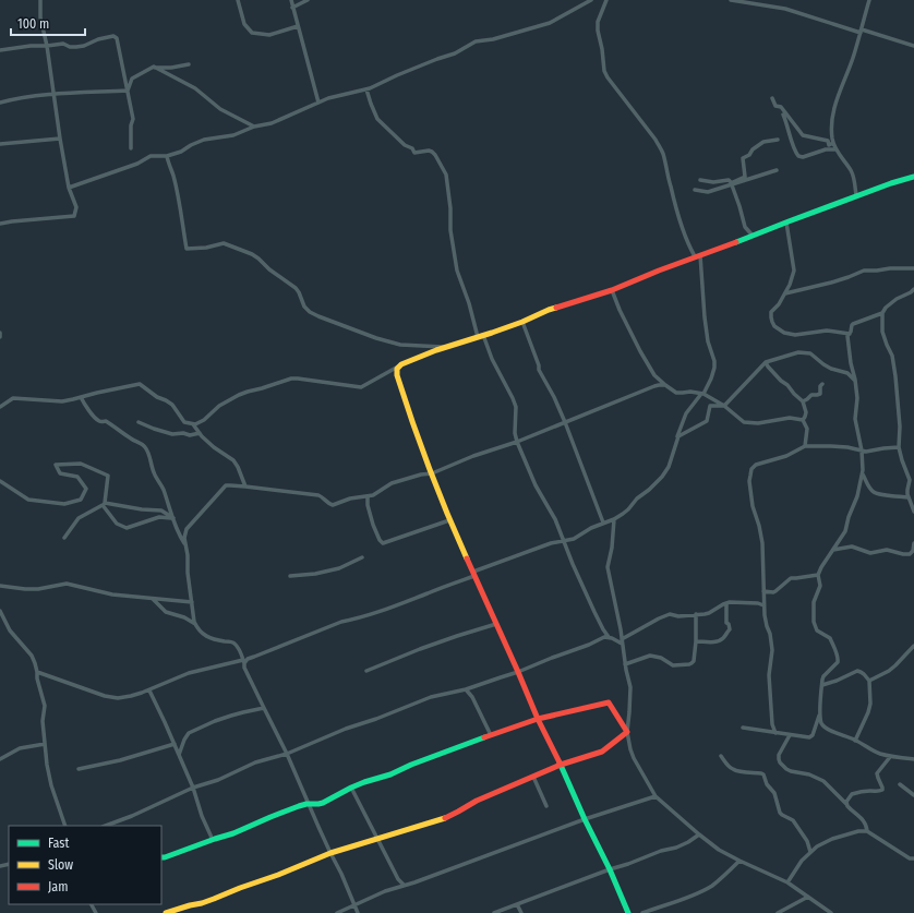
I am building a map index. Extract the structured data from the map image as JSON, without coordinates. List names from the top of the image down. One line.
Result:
{"legend":["Fast","Slow","Jam"],"scale_bar":"100 m"}
